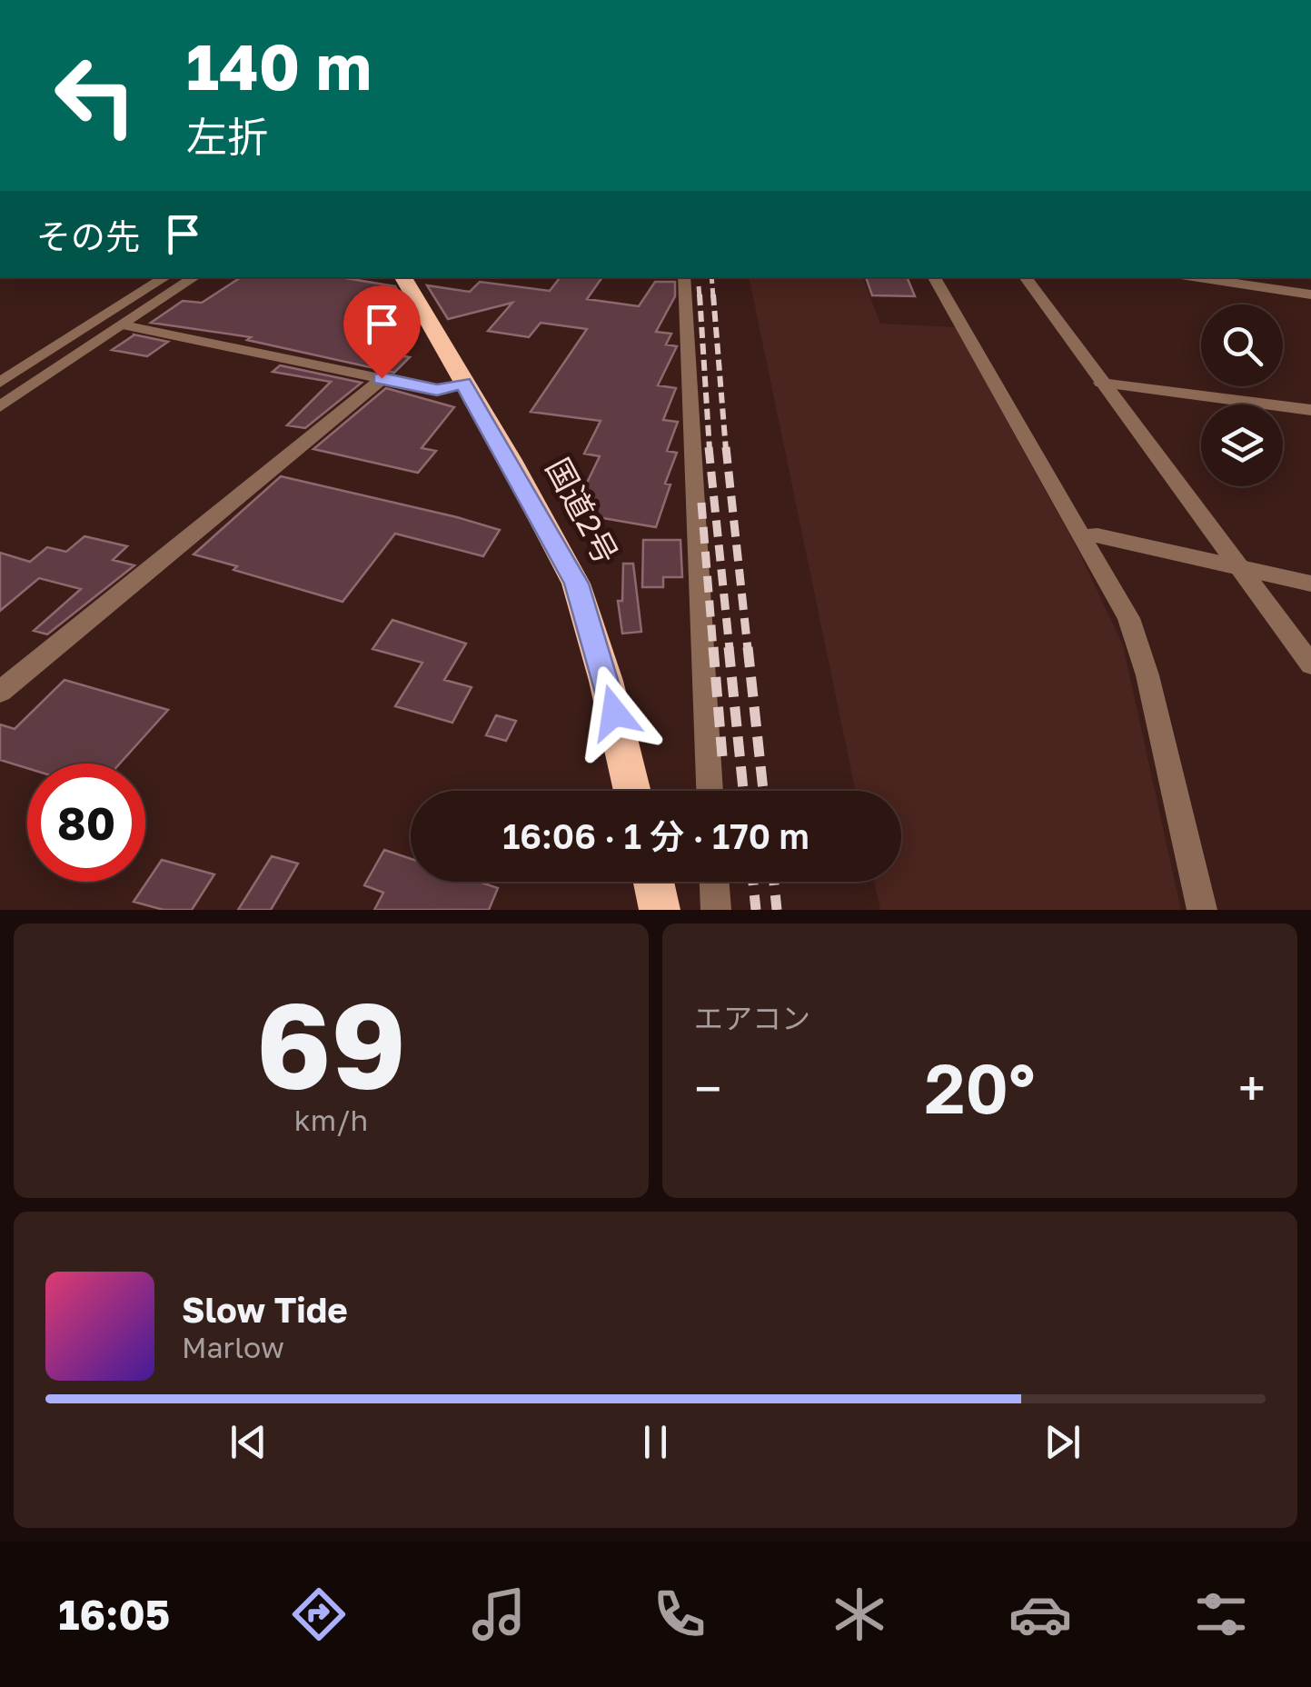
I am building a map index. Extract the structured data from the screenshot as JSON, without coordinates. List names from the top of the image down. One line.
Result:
{"streets":{"highway":["国道2号"]},"page":{"turn":["140 m","左折"],"then":"その先","limit":"80","trip":"16:06 · 1 分 · 170 m","tile":[["69","km/h"],"エアコン"],"heat":["−","20°","+"],"song":["Slow Tide","Marlow"],"tabs":"16:05"}}
